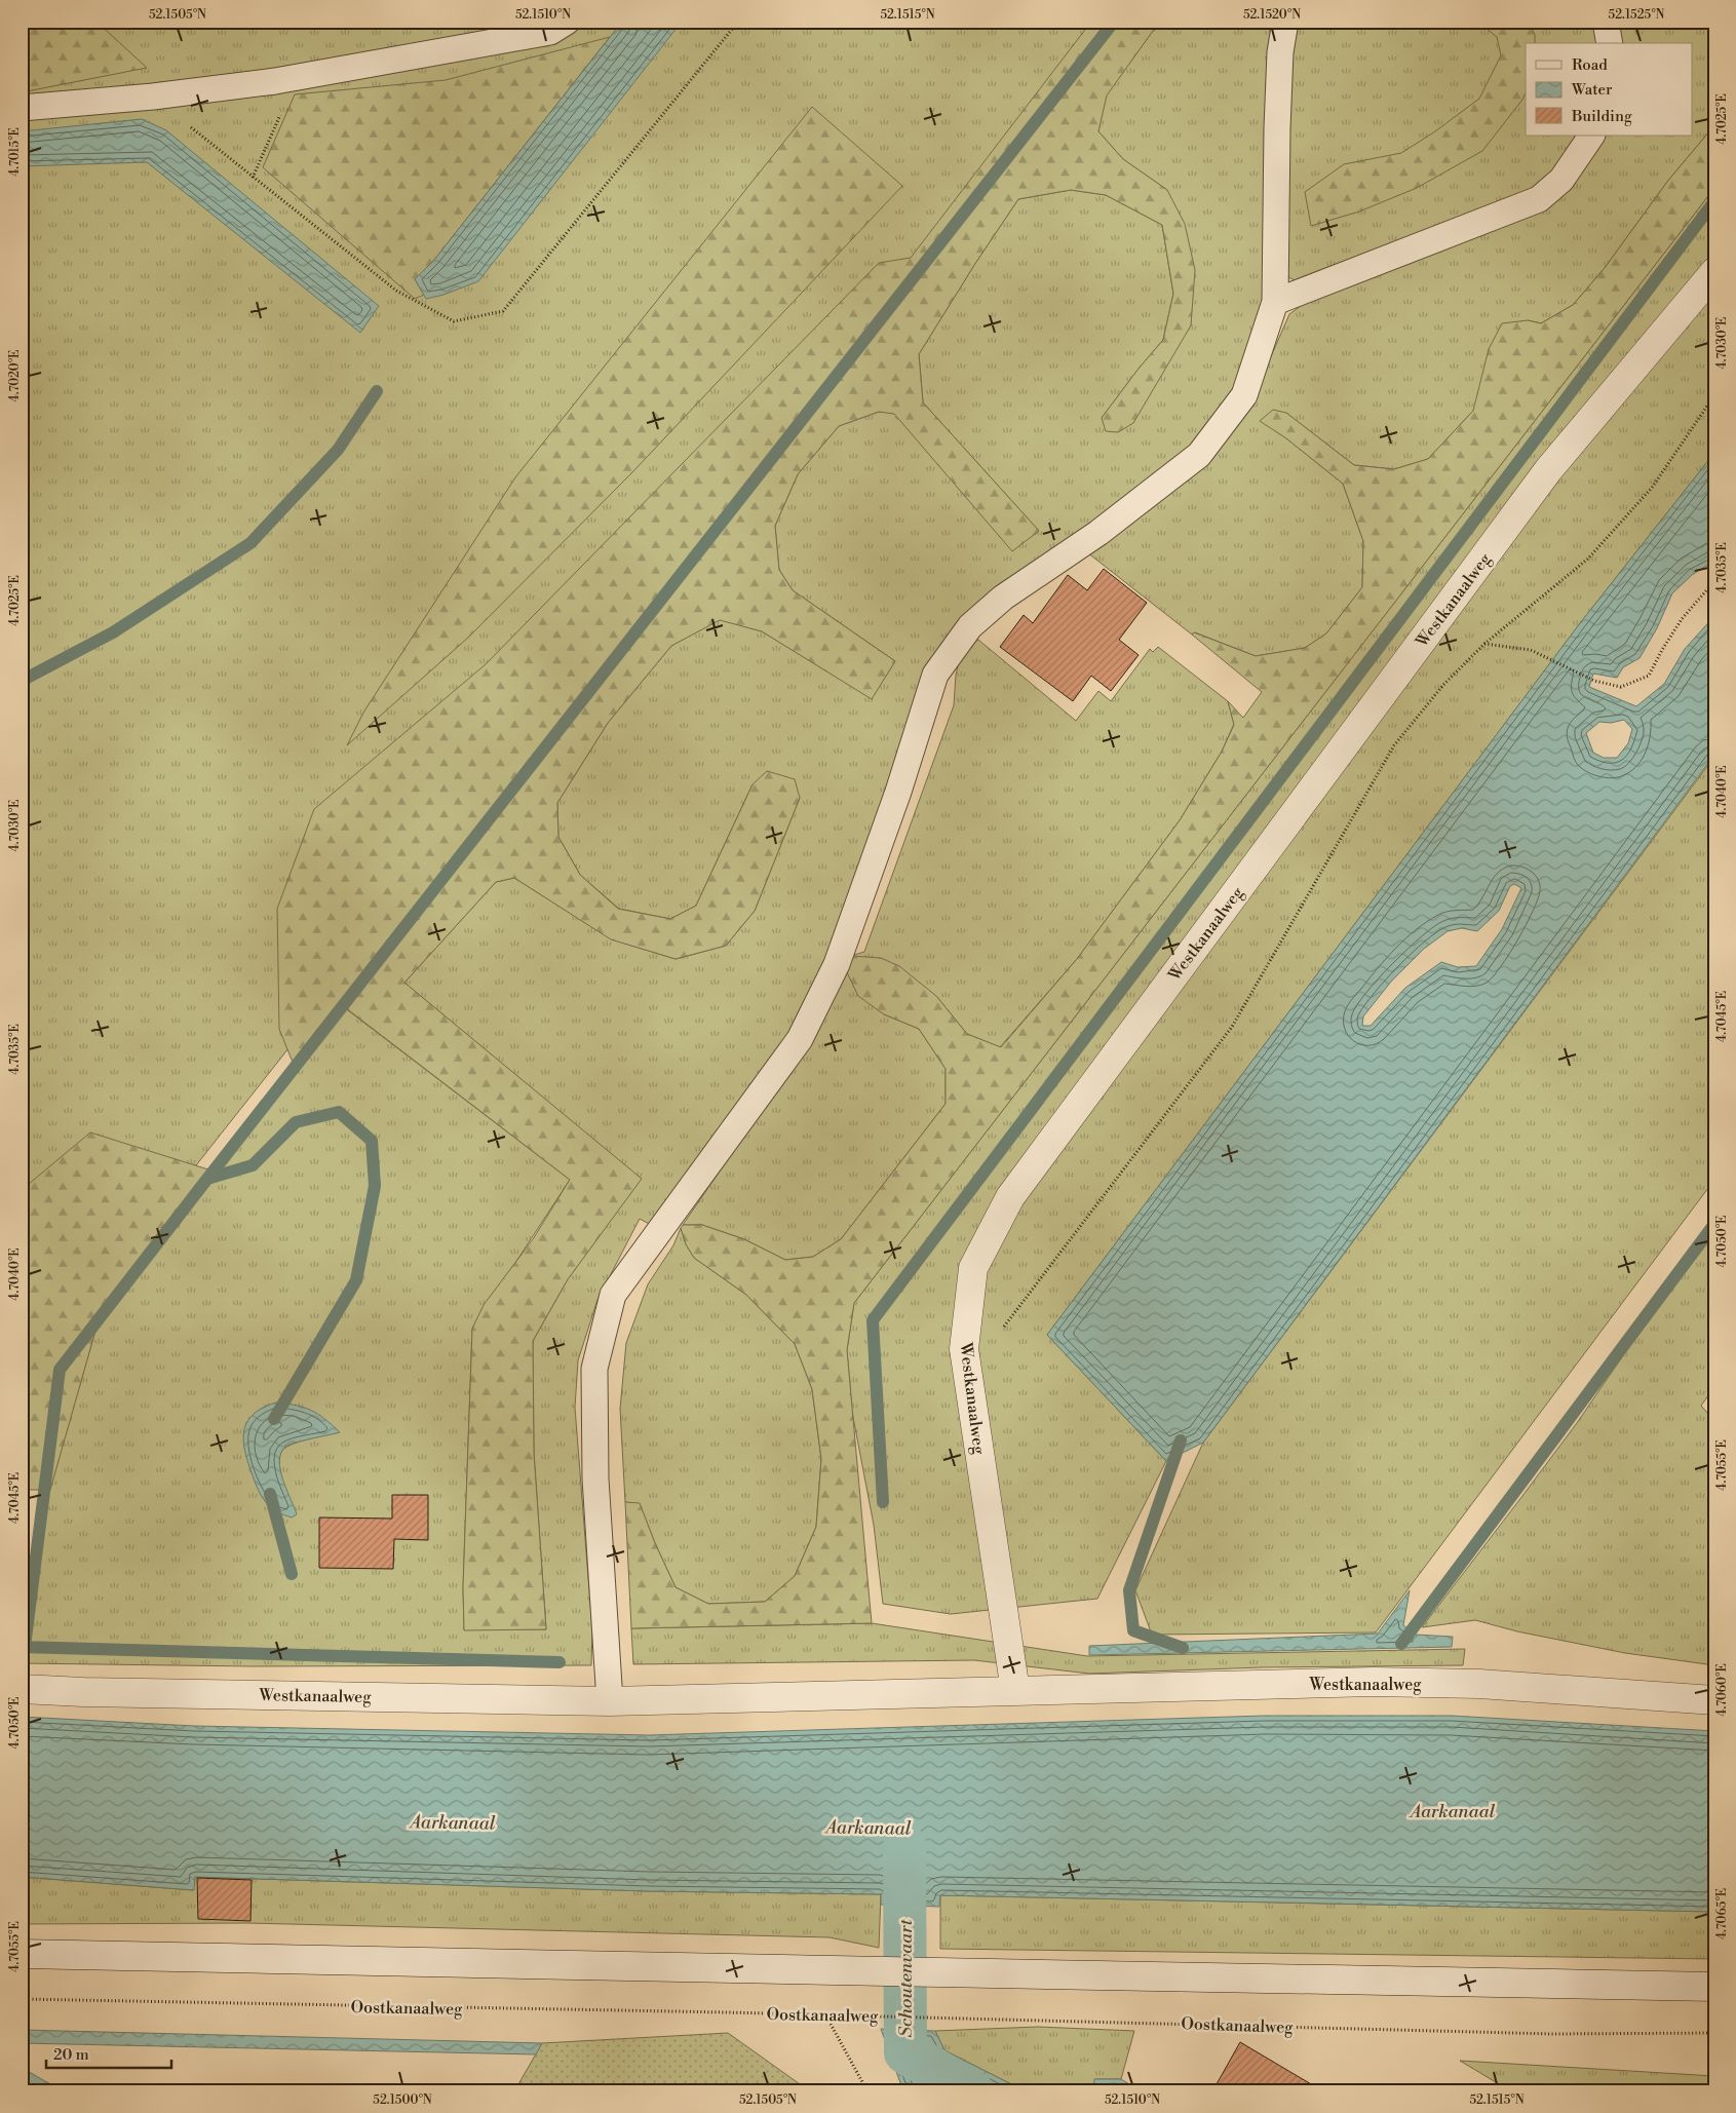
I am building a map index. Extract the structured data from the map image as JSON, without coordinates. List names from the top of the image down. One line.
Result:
{"streets":{"street":["Westkanaalweg"],"path":["Oostkanaalweg"]},"water":["Aarkanaal","Schoutenvaart"],"legend":["Road","Water","Building"],"scale_bar":"20 m","coordinates":["52.1505°N","52.1510°N","52.1515°N","52.1520°N","52.1525°N","4.7025°E","4.7015°E","4.7030°E","4.7020°E","4.7035°E","4.7040°E","4.7045°E","4.7050°E","4.7055°E","4.7060°E","4.7065°E","52.1500°N"]}
